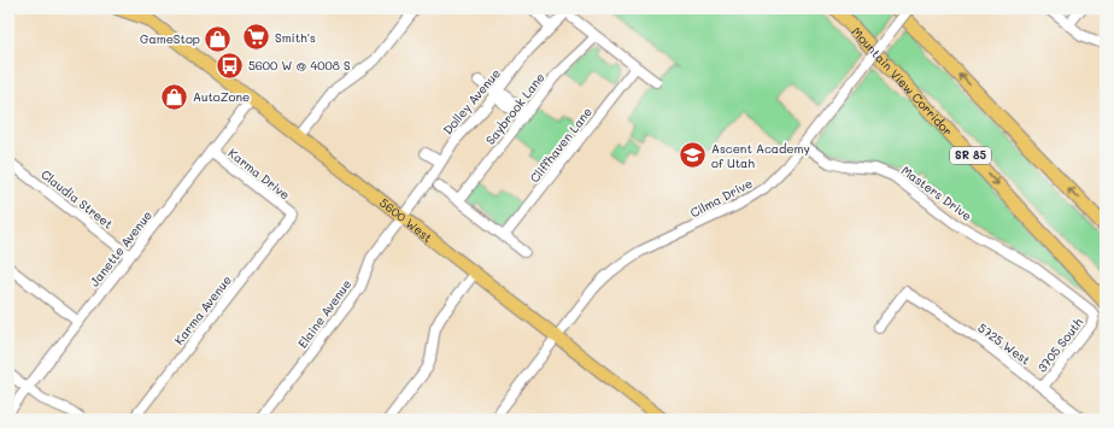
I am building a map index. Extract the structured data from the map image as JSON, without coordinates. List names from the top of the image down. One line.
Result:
{"streets":{"highway":["Mountain View Corridor","SR 85"],"main road":["5600 West"],"street":["Dolley Avenue","Saybrook Lane","Cliffhaven Lane","Karma Drive","Masters Drive","Cilma Drive","Claudia Street","Janette Avenue","Karma Avenue","Elaine Avenue","5725 West","3705 South"]},"crossings":[["Dolley Avenue","5600 West"],["Dolley Avenue","Elaine Avenue"],["Karma Drive","Janette Avenue"],["Karma Drive","Karma Avenue"],["Masters Drive","Cilma Drive"],["Masters Drive","3705 South"],["Cilma Drive","5600 West"],["Claudia Street","Janette Avenue"],["5600 West","Janette Avenue"],["5600 West","Elaine Avenue"],["5725 West","3705 South"]],"places":{"supermarket":["Smith's"],"shop":["GameStop","AutoZone"],"bus stop":["5600 W @ 4008 S"],"school or university":["Ascent Academy of Utah"]}}
